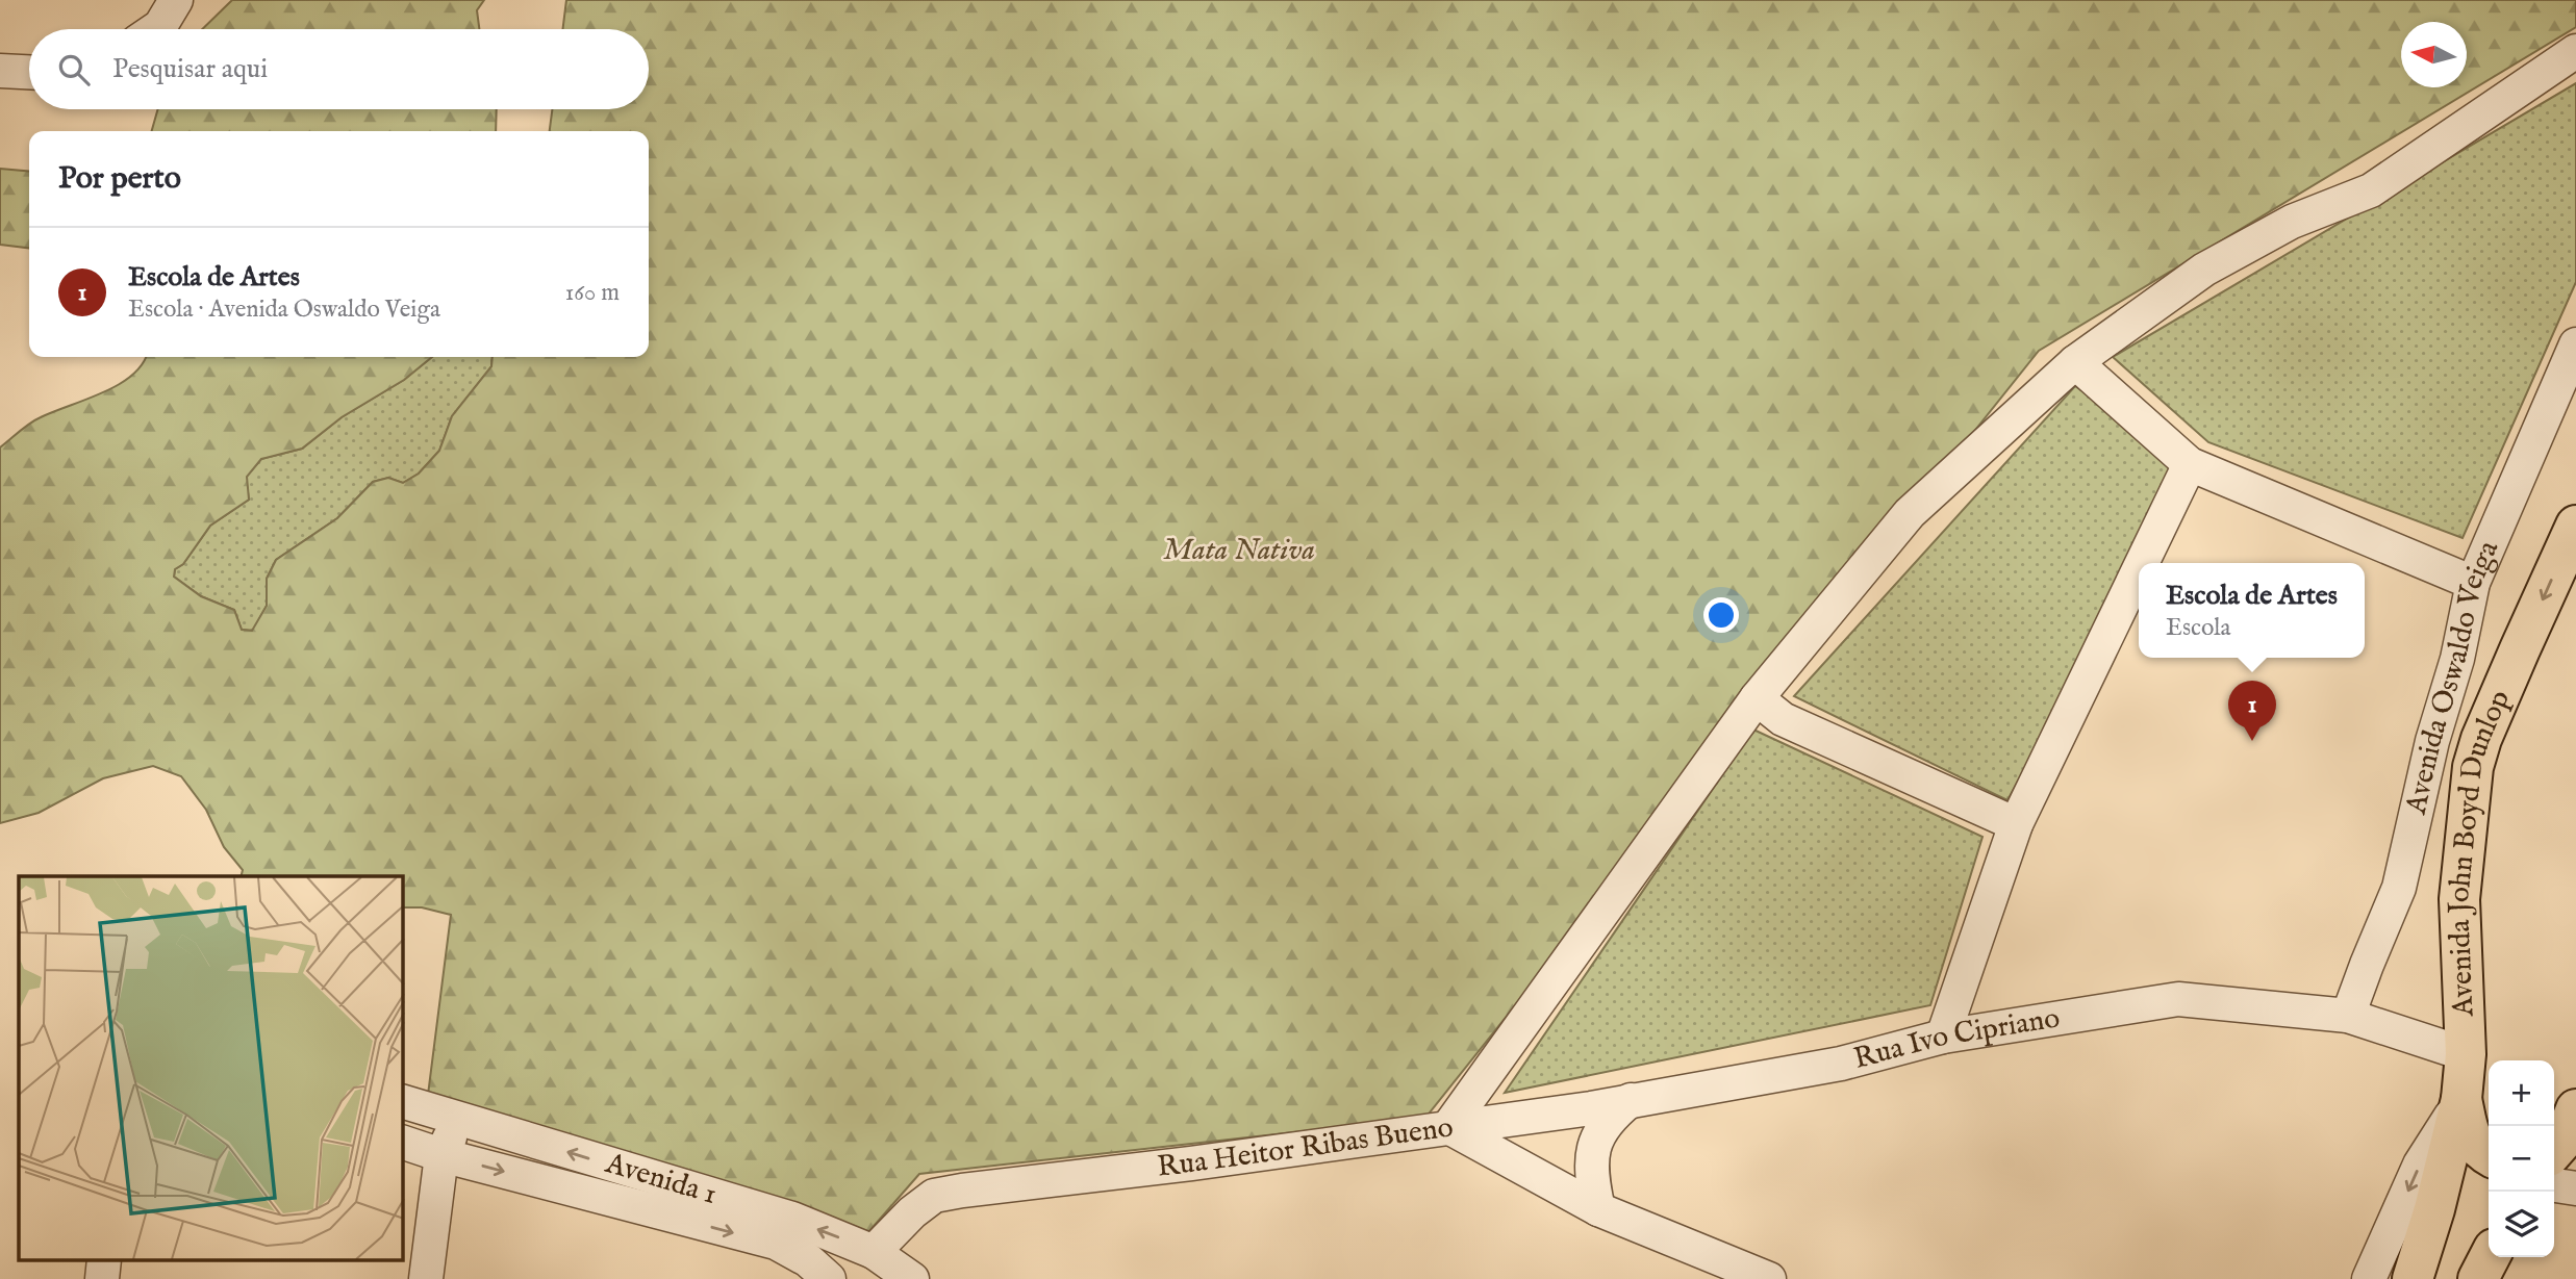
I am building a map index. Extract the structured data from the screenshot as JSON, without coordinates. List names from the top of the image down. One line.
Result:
{"streets":{"main road":["Avenida John Boyd Dunlop"],"street":["Avenida Oswaldo Veiga","Rua Ivo Cipriano","Rua Heitor Ribas Bueno","Avenida 1"]},"crossings":[["Avenida Oswaldo Veiga","Rua Ivo Cipriano"],["Avenida John Boyd Dunlop","Rua Ivo Cipriano"],["Rua Ivo Cipriano","Rua Heitor Ribas Bueno"],["Rua Heitor Ribas Bueno","Avenida 1"]],"one_way":["Avenida John Boyd Dunlop"],"parks":["Mata Nativa"],"north":"left","page":{"search":"Pesquisar aqui","heading":"Por perto","list":[{"mark":"1","name":"Escola de Artes","note":"Escola · Avenida Oswaldo Veiga","value":"160 m"}],"popup":["Escola de Artes","Escola"],"pins":"1","map_buttons":["+","−"]}}
